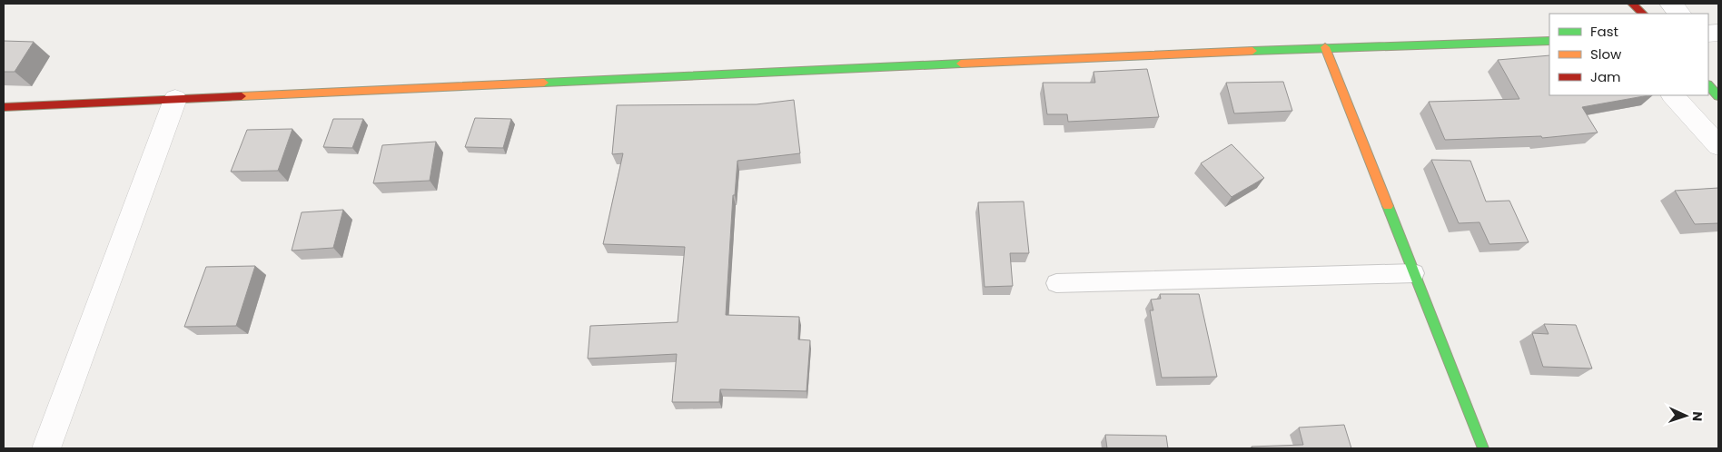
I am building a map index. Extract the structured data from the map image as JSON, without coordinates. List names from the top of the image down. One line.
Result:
{"legend":["Fast","Slow","Jam"],"north":"right"}
